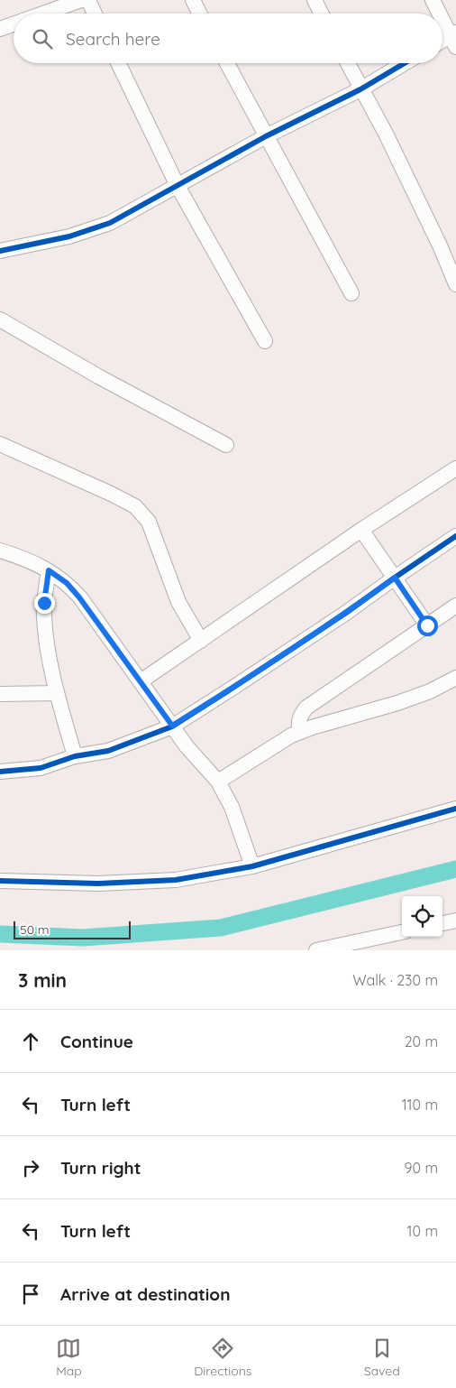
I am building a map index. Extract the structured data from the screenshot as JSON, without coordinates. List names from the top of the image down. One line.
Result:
{"scale_bar":"50 m","page":{"search":"Search here","scale":"50 m","heading":["3 min","Walk · 230 m"],"list":[["Continue","20 m"],["Turn left","110 m"],["Turn right","90 m"],["Turn left","10 m"],"Arrive at destination"],"nav":["Map","Directions","Saved"]}}
